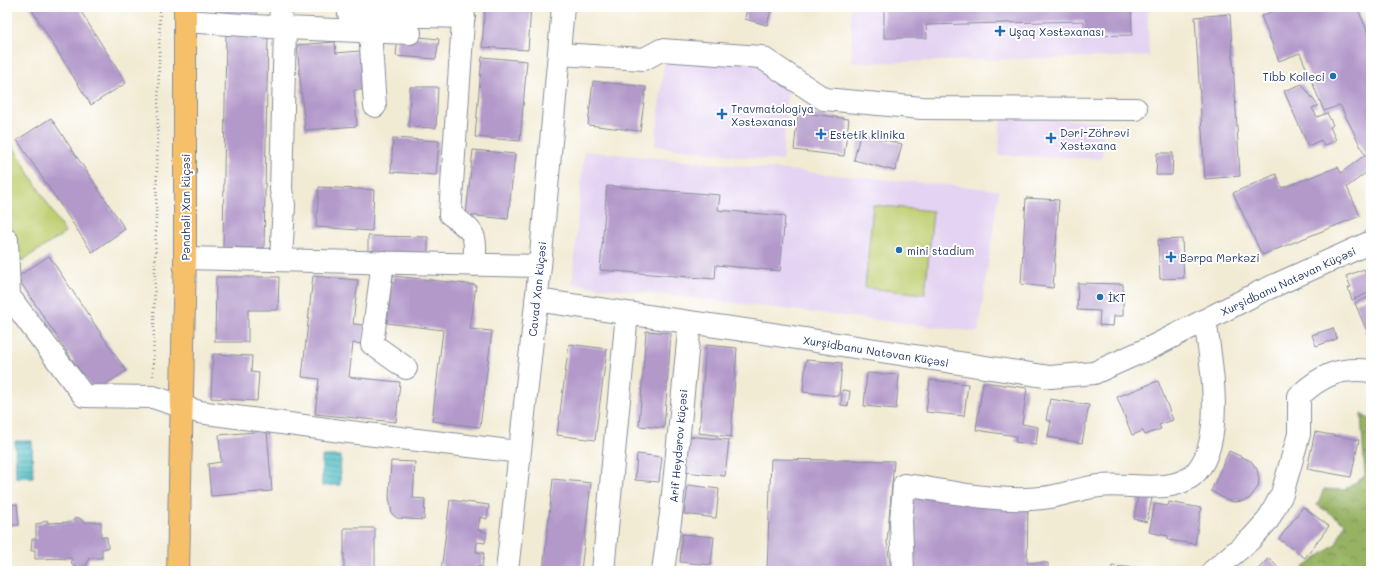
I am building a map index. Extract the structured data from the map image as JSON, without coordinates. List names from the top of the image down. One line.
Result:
{"streets":{"main road":["Pənahəli Xan küçəsi"],"street":["Xurşidbanu Natəvan Küçəsi","Cavad Xan küçəsi","Arif Heydərov küçəsi"]},"crossings":[["Xurşidbanu Natəvan Küçəsi","Cavad Xan küçəsi"],["Xurşidbanu Natəvan Küçəsi","Arif Heydərov küçəsi"]],"places":{"health":["Uşaq Xəstəxanası","Travmatologiya Xəstəxanası","Estetik klinika","Dəri-Zöhrəvi Xəstəxana","Bərpa Mərkəzi"],"other":["Tibb Kolleci","mini stadium","İKT"]}}
